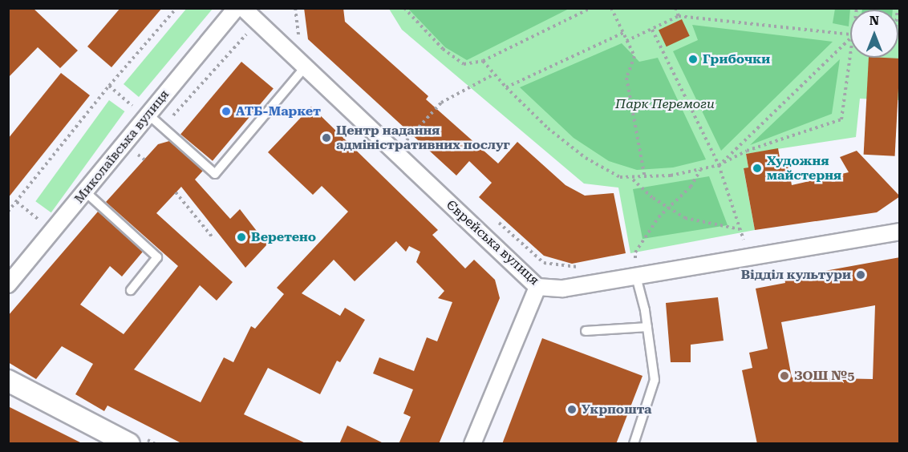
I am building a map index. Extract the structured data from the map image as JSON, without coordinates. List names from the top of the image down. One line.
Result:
{"streets":{"street":["Миколаївська вулиця","Єврейська вулиця"]},"parks":["Парк Перемоги"],"places":["Грибочки","АТБ-Маркет","Центр надання адміністративних послуг","Художня майстерня","Веретено","Відділ культури","ЗОШ №5","Укрпошта"],"north":"top"}
